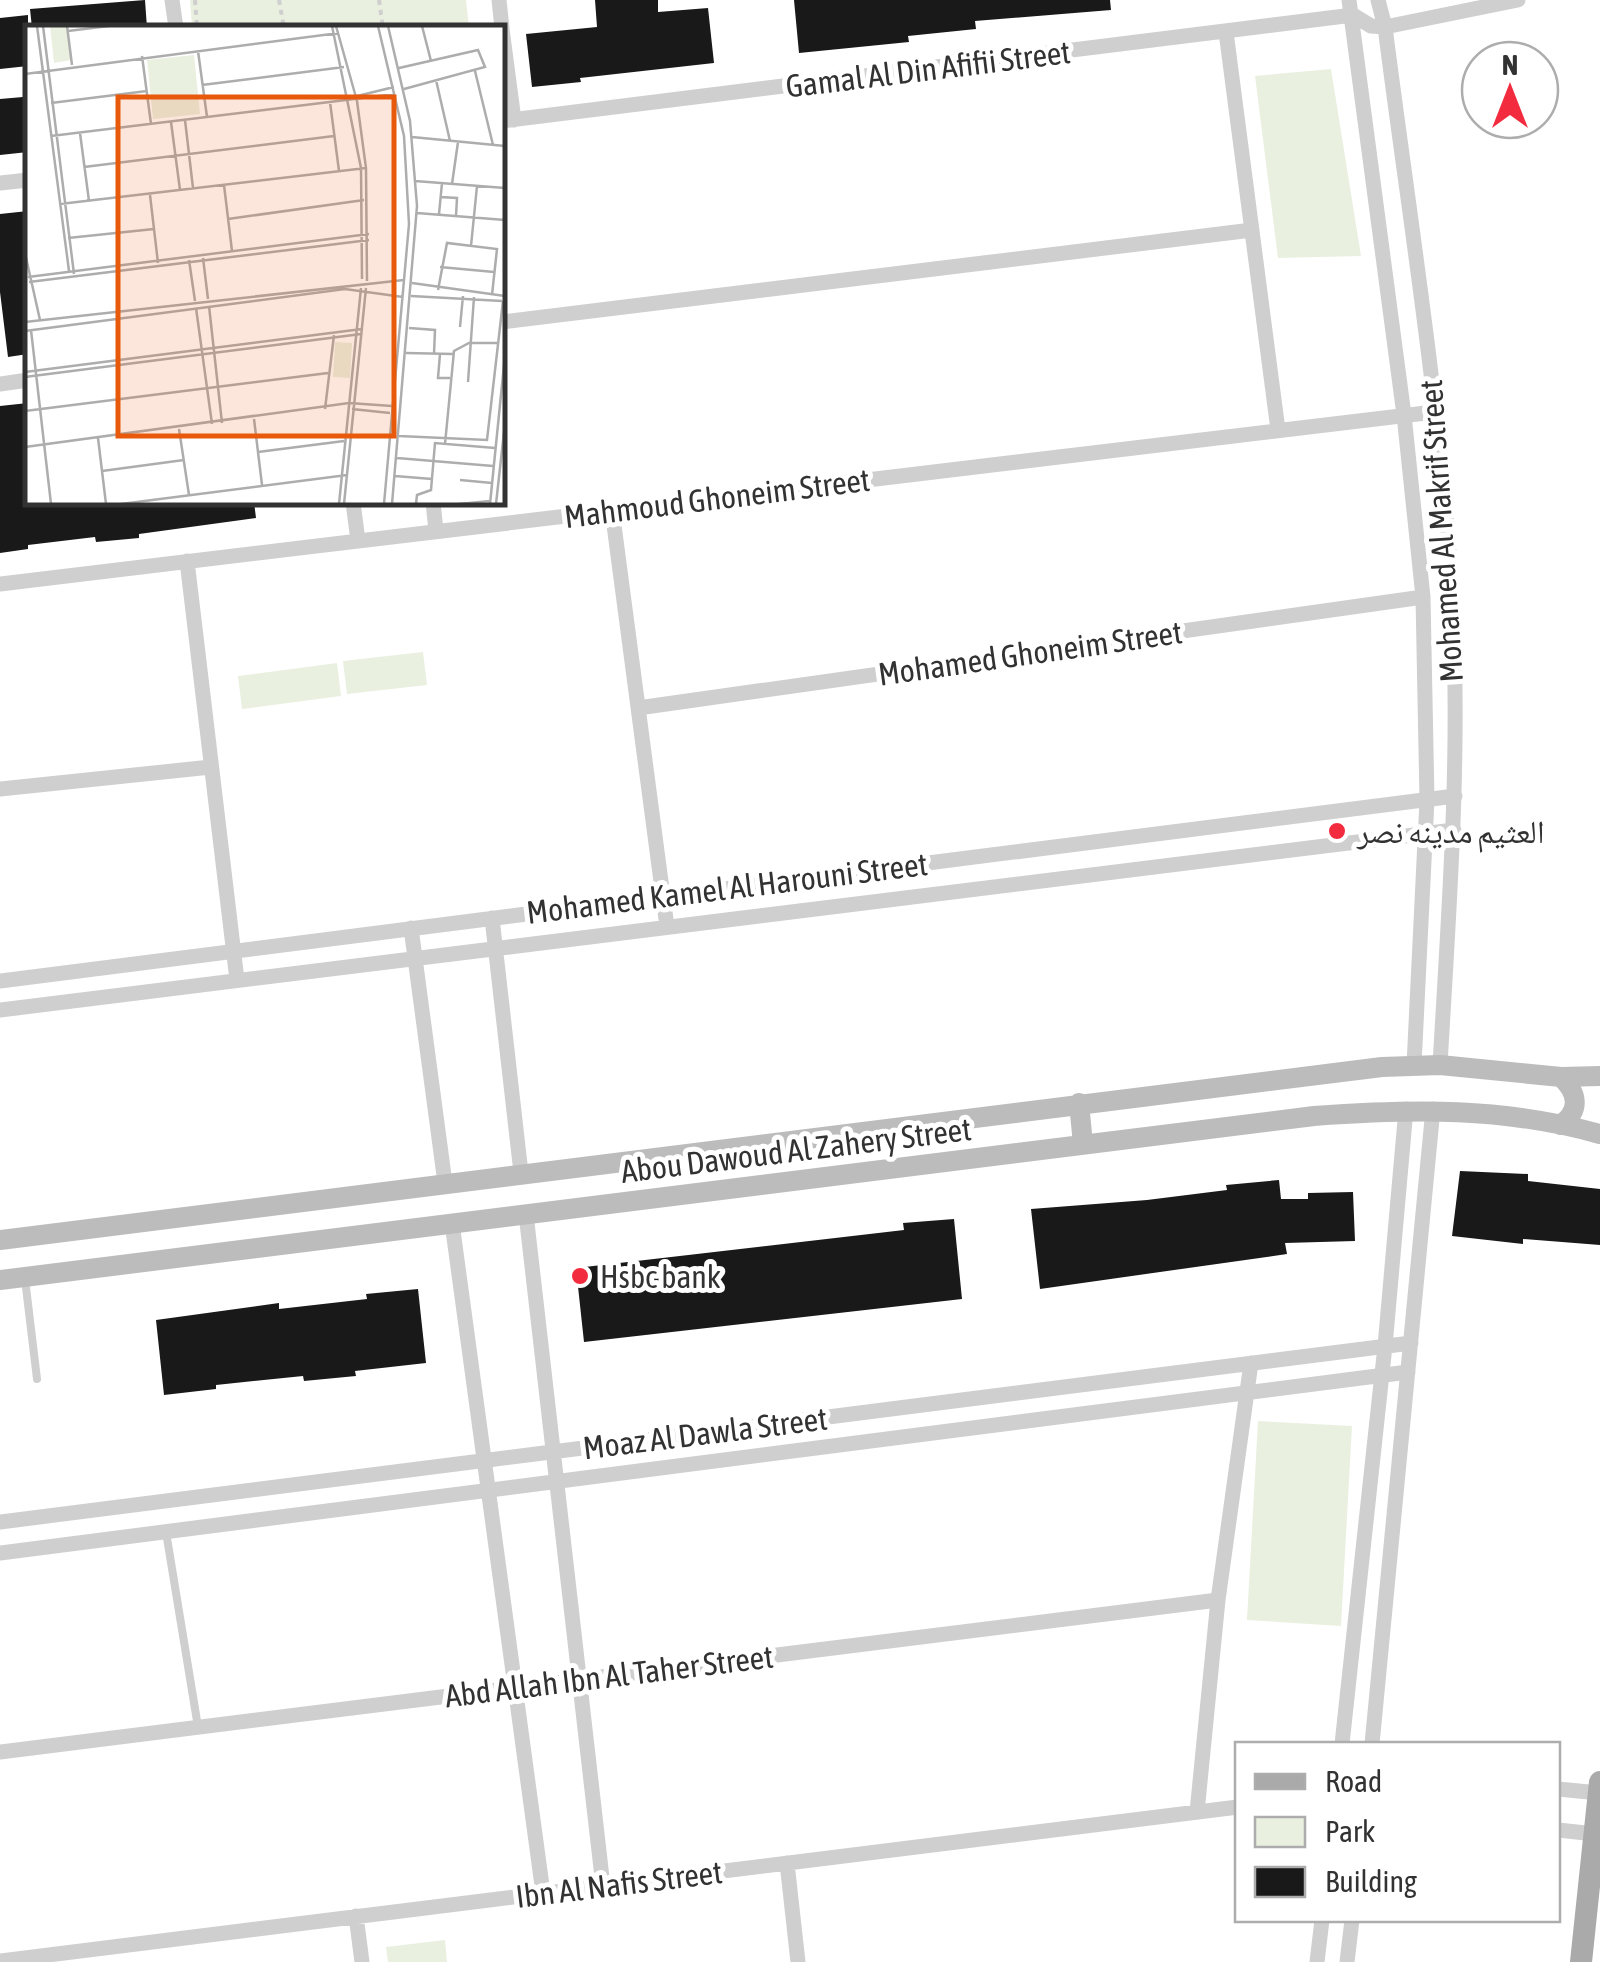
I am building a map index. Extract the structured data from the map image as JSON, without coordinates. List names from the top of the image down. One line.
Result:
{"streets":{"street":["Gamal Al Din Afifii Street","Mahmoud Ghoneim Street","Mohamed Al Makrif Street","Mohamed Ghoneim Street","Mohamed Kamel Al Harouni Street","Abou Dawoud Al Zahery Street","Moaz Al Dawla Street","Abd Allah Ibn Al Taher Street","Ibn Al Nafis Street"]},"crossings":[["Gamal Al Din Afifii Street","Mohamed Al Makrif Street"],["Mahmoud Ghoneim Street","Mohamed Al Makrif Street"],["Mohamed Al Makrif Street","Mohamed Ghoneim Street"],["Mohamed Al Makrif Street","Mohamed Kamel Al Harouni Street"],["Mohamed Al Makrif Street","Abou Dawoud Al Zahery Street"]],"places":["العثيم مدينه نصر","Hsbc bank"],"legend":["Road","Park","Building"],"north":"top"}
